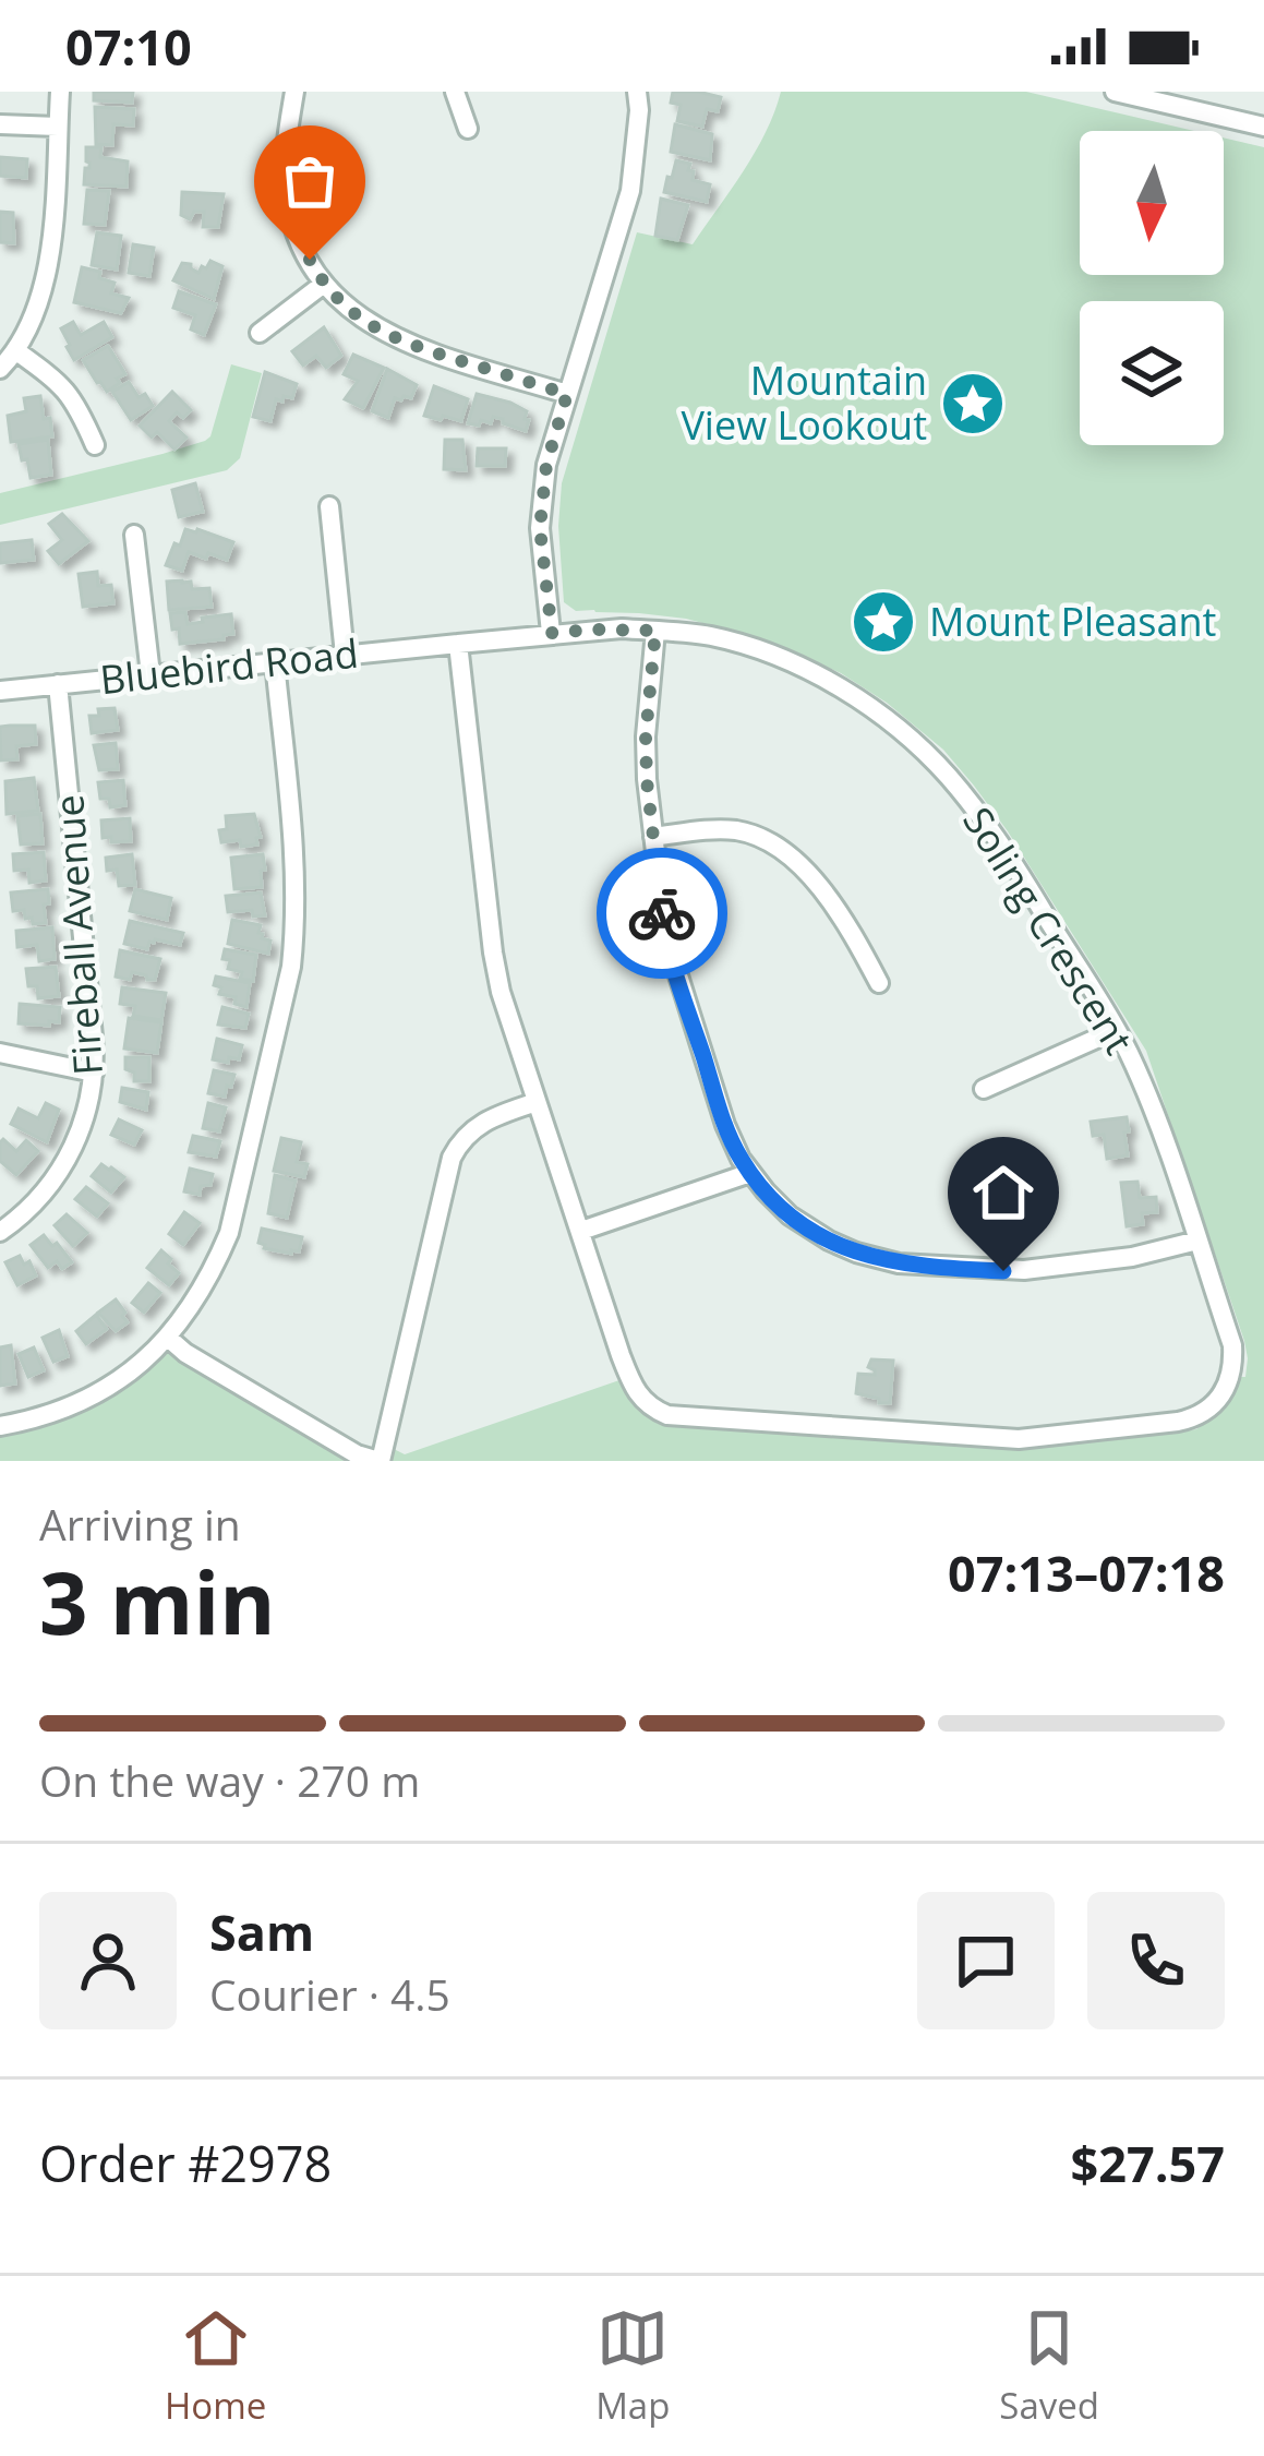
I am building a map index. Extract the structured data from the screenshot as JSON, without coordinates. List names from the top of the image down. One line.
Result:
{"streets":{"street":["Bluebird Road","Soling Crescent","Fireball Avenue"]},"crossings":[["Bluebird Road","Soling Crescent"],["Bluebird Road","Fireball Avenue"]],"places":{"place":["Mountain View Lookout","Mount Pleasant"]},"north":"bottom","page":{"status":"07:10","heading":["3 min","Arriving in","07:13–07:18"],"panel":["Sam","Courier · 4.5","Order #2978","$27.57"],"bar":"On the way · 270 m","tabs":["Home","Map","Saved"]}}
